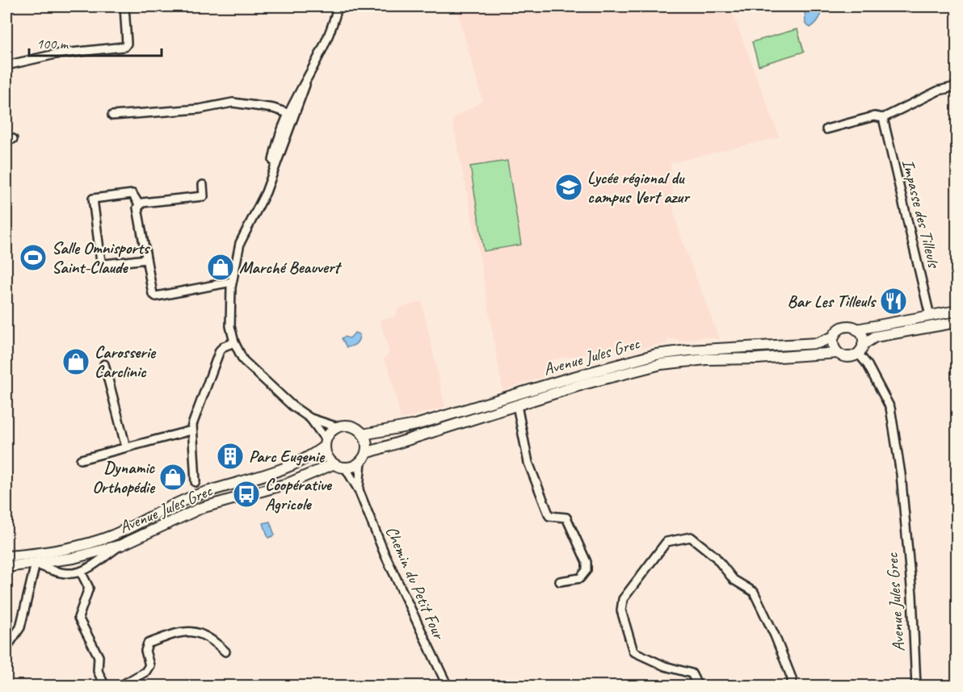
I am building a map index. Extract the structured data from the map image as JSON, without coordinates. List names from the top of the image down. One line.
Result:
{"streets":{"street":["Impasse des Tilleuls","Avenue Jules Grec","Chemin du Petit Four"]},"crossings":[["Avenue Jules Grec","Chemin du Petit Four"]],"places":{"school or university":["Lycée régional du campus Vert azur"],"sports":["Salle Omnisports Saint-Claude"],"shop":["Marché Beauvert","Carosserie Carclinic","Dynamic Orthopédie"],"restaurant":["Bar Les Tilleuls"],"building":["Parc Eugenie"],"bus stop":["Coopérative Agricole"]},"scale_bar":"100 m"}
